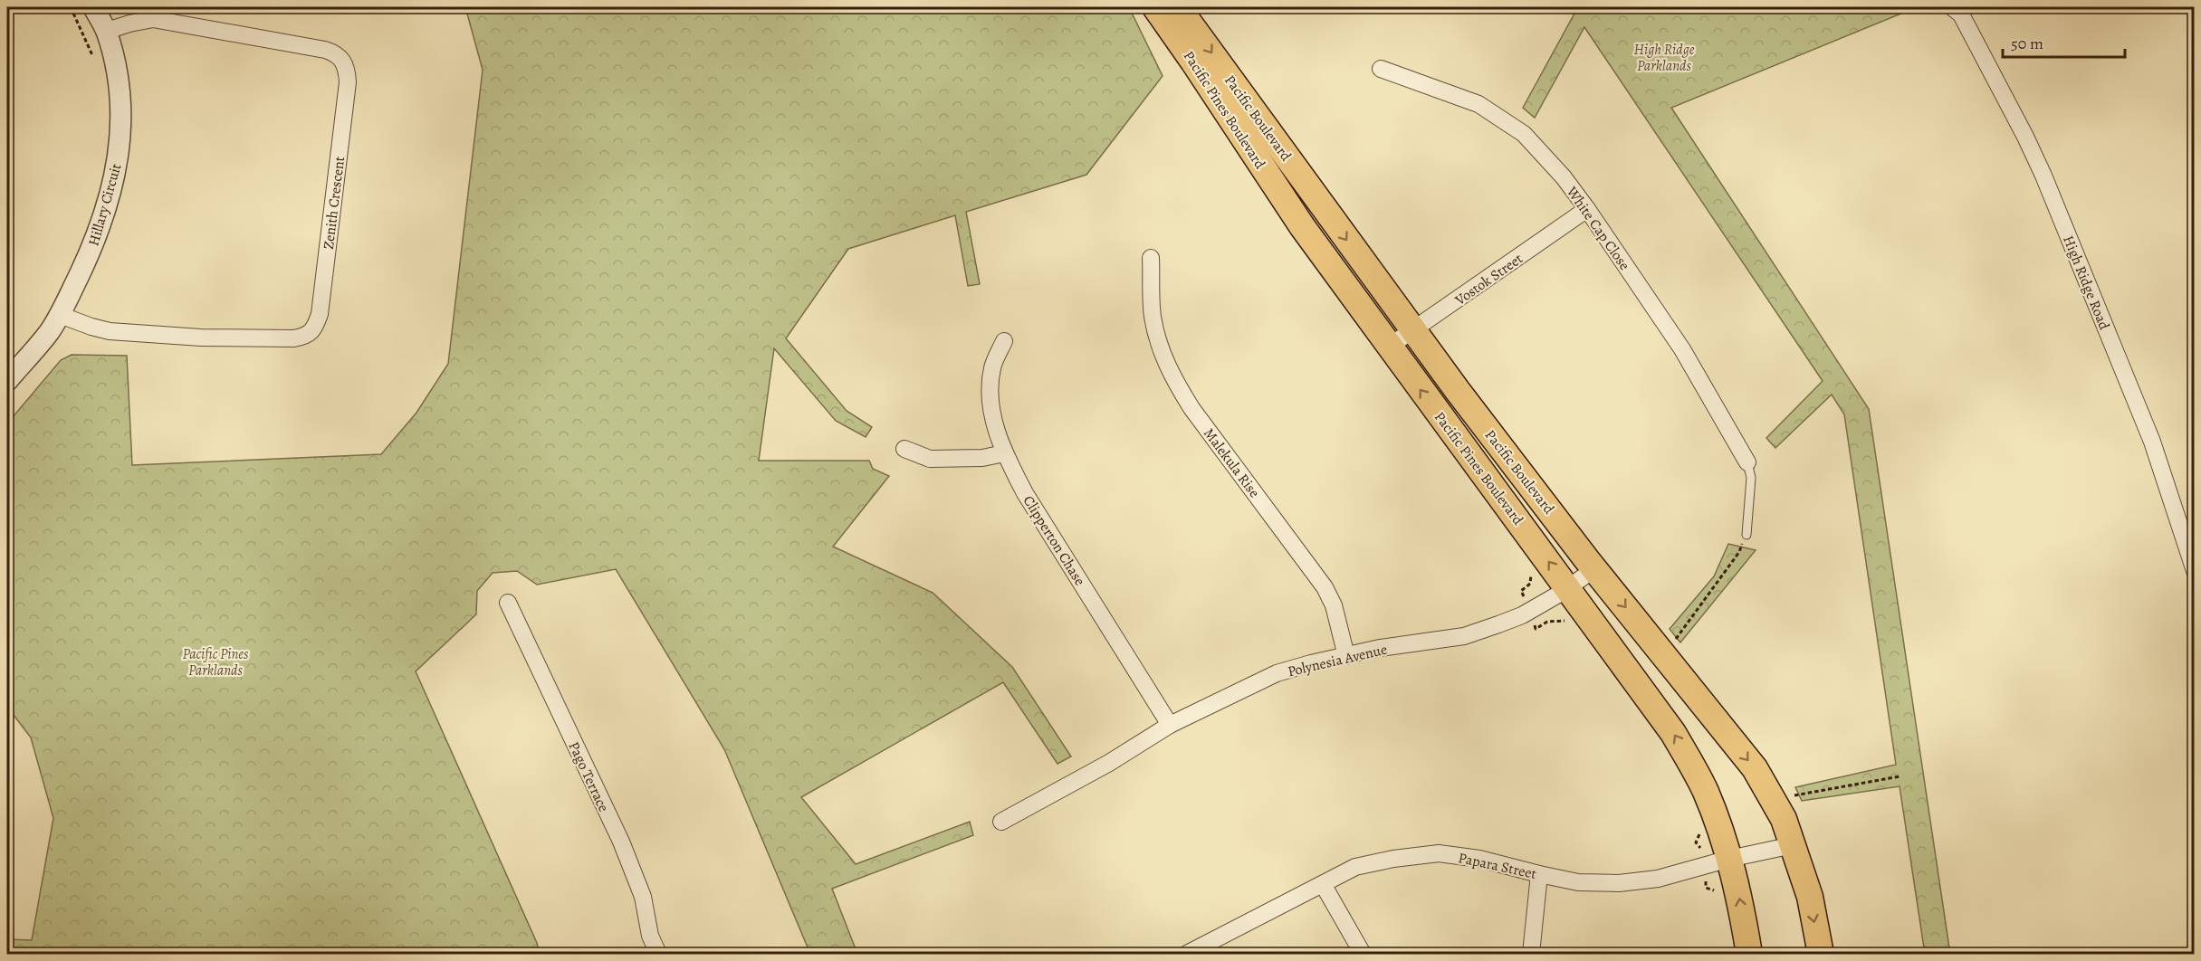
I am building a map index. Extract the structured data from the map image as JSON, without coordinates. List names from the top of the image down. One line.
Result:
{"streets":{"main road":["Pacific Pines Boulevard","Pacific Boulevard"],"street":["Zenith Crescent","Hillary Circuit","White Cap Close","Vostok Street","High Ridge Road","Malekula Rise","Clipperton Chase","Polynesia Avenue","Pago Terrace","Papara Street"]},"crossings":[["Pacific Pines Boulevard","Vostok Street"],["Pacific Pines Boulevard","Polynesia Avenue"],["Pacific Pines Boulevard","Papara Street"],["Pacific Boulevard","Vostok Street"],["Pacific Boulevard","Polynesia Avenue"],["Pacific Boulevard","Papara Street"],["Zenith Crescent","Hillary Circuit"],["White Cap Close","Vostok Street"],["Malekula Rise","Polynesia Avenue"],["Clipperton Chase","Polynesia Avenue"]],"one_way":["Pacific Pines Boulevard","Pacific Boulevard"],"parks":["High Ridge Parklands","Pacific Pines Parklands"],"scale_bar":"50 m"}
